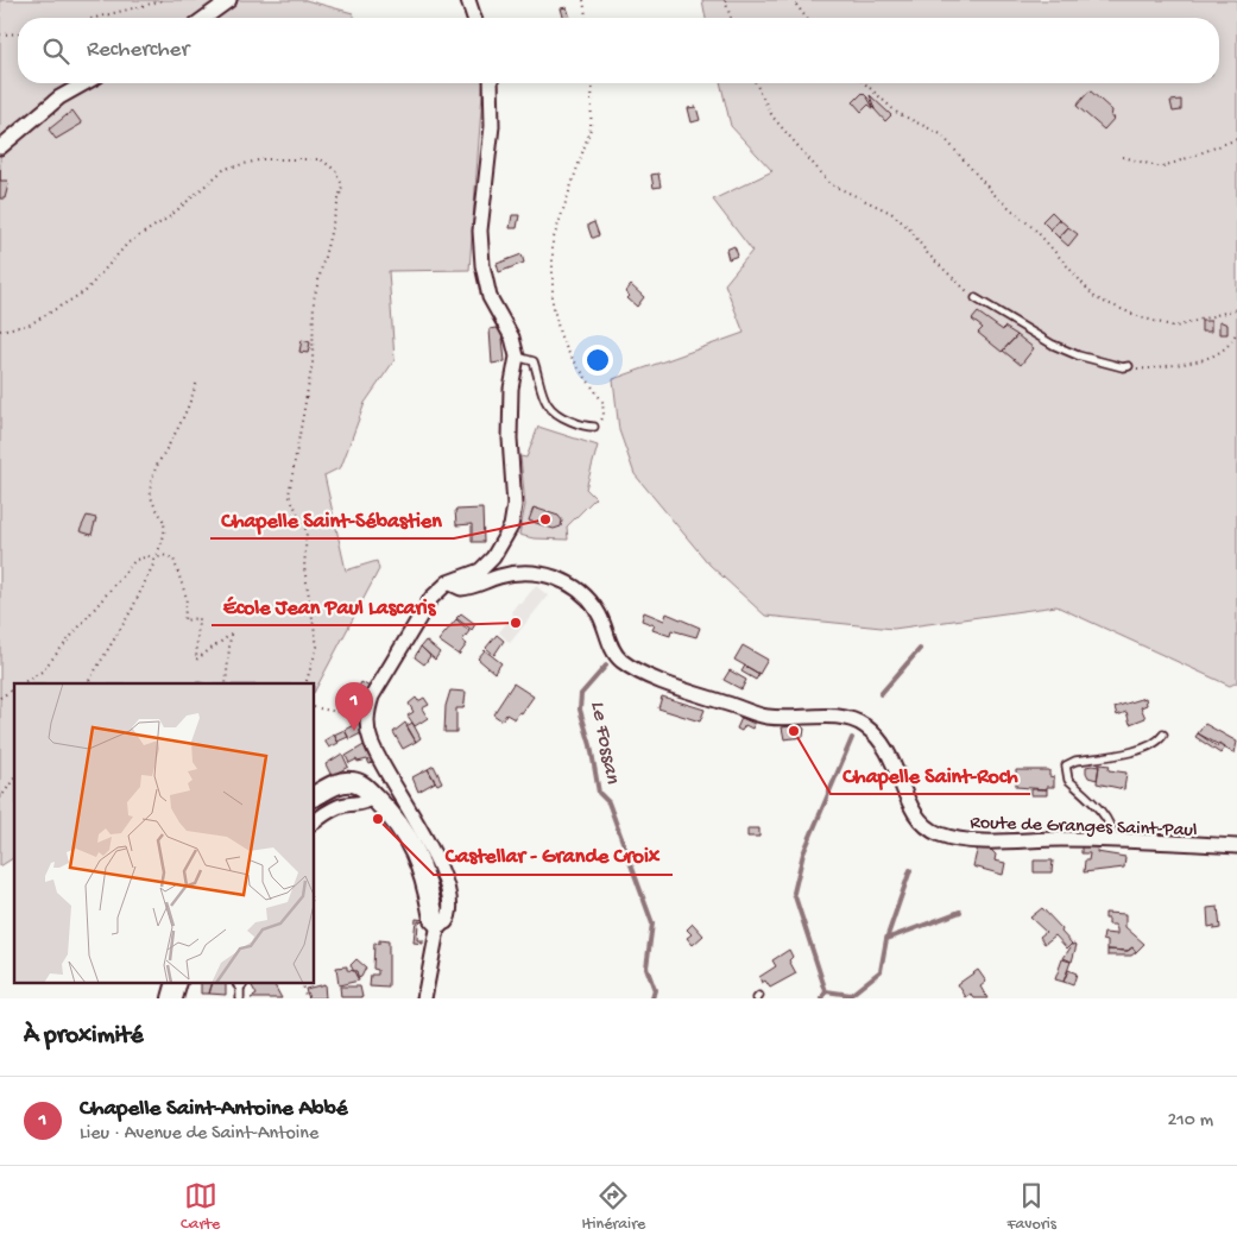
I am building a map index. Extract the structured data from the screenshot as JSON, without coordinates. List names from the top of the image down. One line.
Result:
{"streets":{"street":["Route de Granges Saint-Paul"]},"water":["Le Fossan"],"places":["Chapelle Saint-Sébastien","École Jean Paul Lascaris","Chapelle Saint-Roch","Castellar - Grande Croix"],"page":{"search":"Rechercher","pins":"1","heading":"À proximité","list":[{"mark":"1","name":"Chapelle Saint-Antoine Abbé","note":"Lieu · Avenue de Saint-Antoine","value":"210 m"}],"nav":["Carte","Itinéraire","Favoris"]}}
